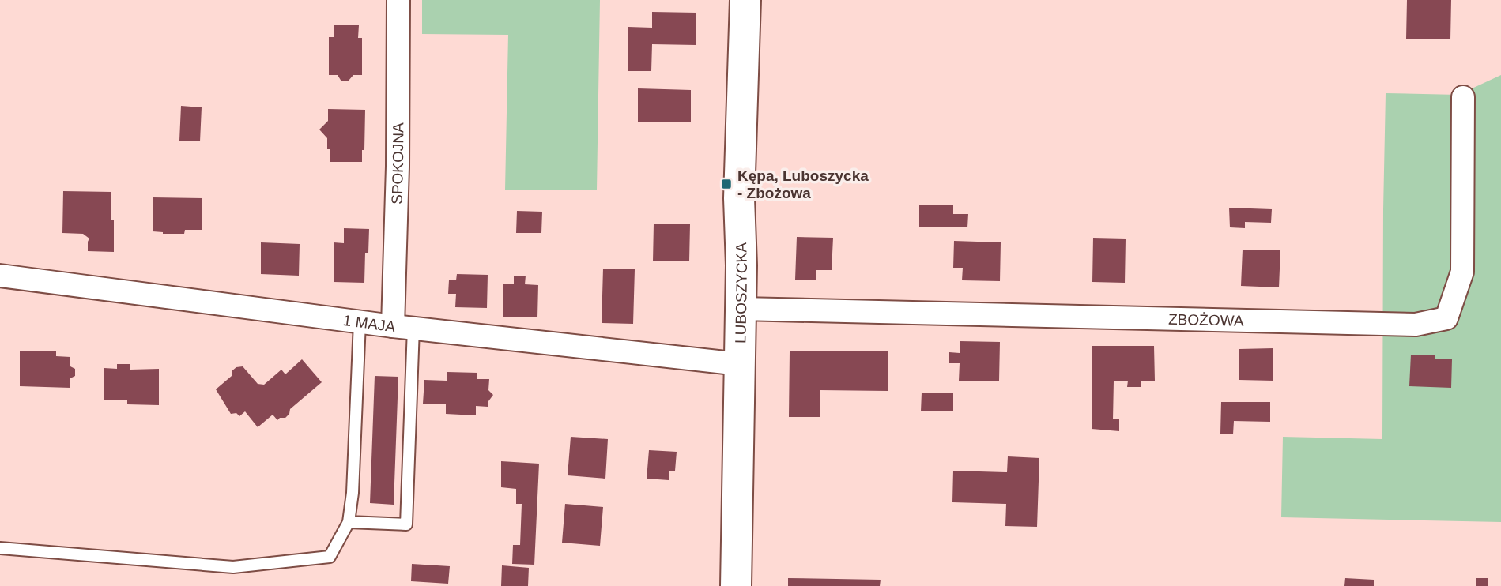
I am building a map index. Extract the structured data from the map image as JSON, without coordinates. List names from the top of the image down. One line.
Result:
{"streets":{"street":["SPOKOJNA","LUBOSZYCKA","ZBOŻOWA","1 MAJA"]},"crossings":[["SPOKOJNA","1 MAJA"],["LUBOSZYCKA","ZBOŻOWA"],["LUBOSZYCKA","1 MAJA"]],"places":{"transit":["Kępa, Luboszycka - Zbożowa"]}}
